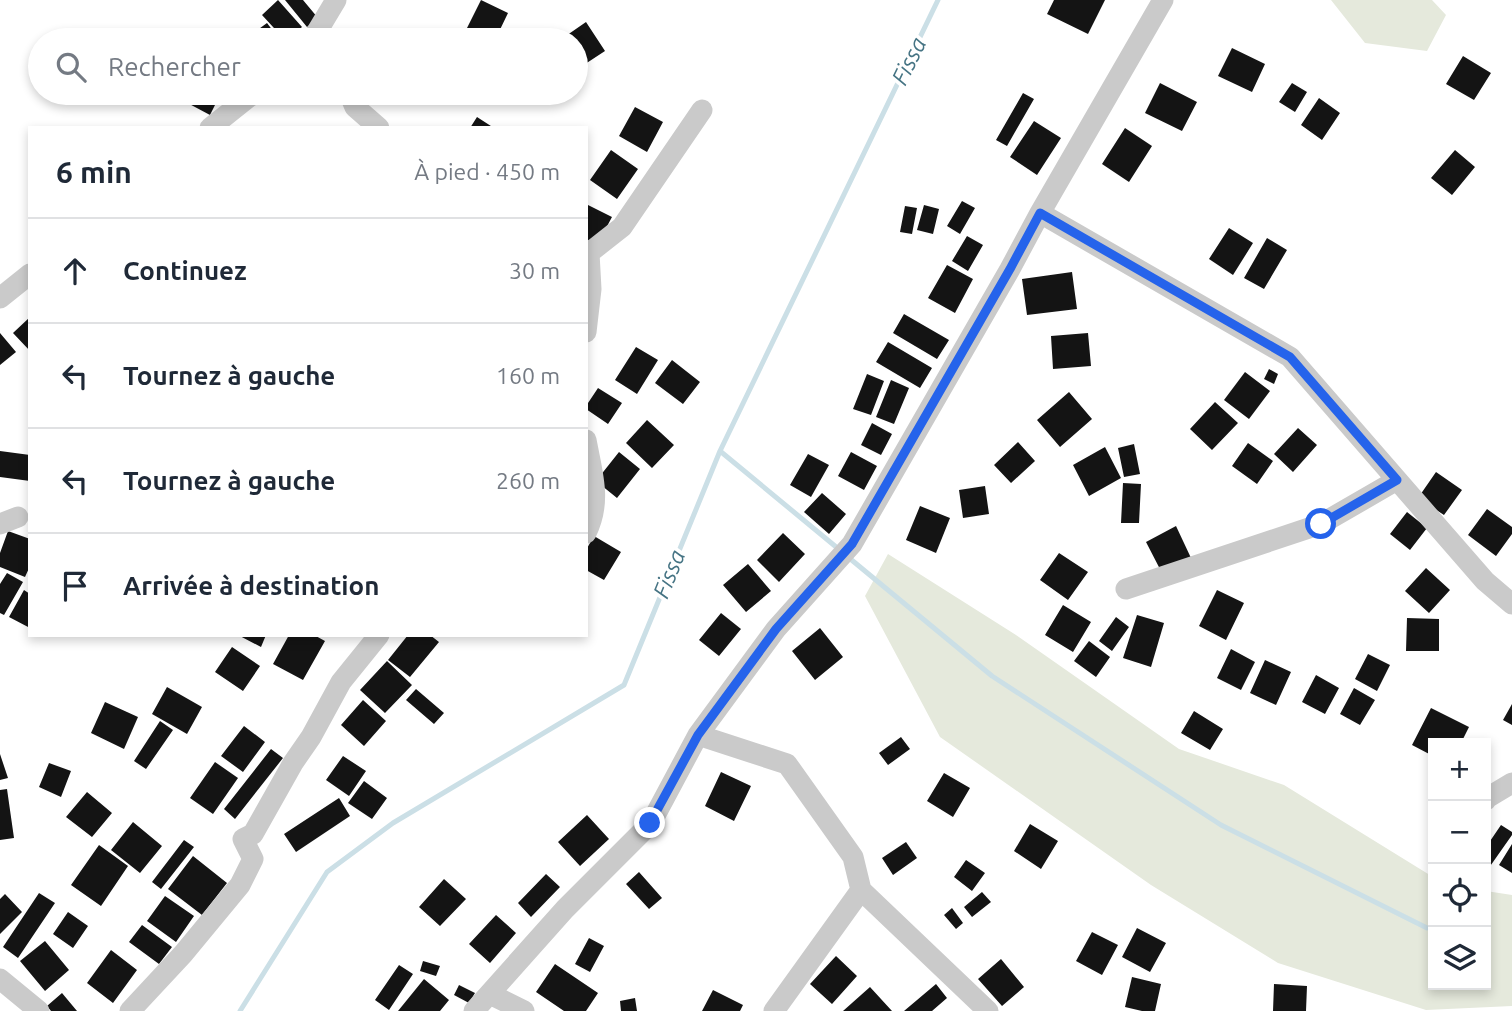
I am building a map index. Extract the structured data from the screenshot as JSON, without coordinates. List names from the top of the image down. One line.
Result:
{"water":["Fissa"],"page":{"search":"Rechercher","heading":["6 min","À pied · 450 m"],"list":[["Continuez","30 m"],["Tournez à gauche","160 m"],["Tournez à gauche","260 m"],"Arrivée à destination"],"map_buttons":["+","−"]}}
